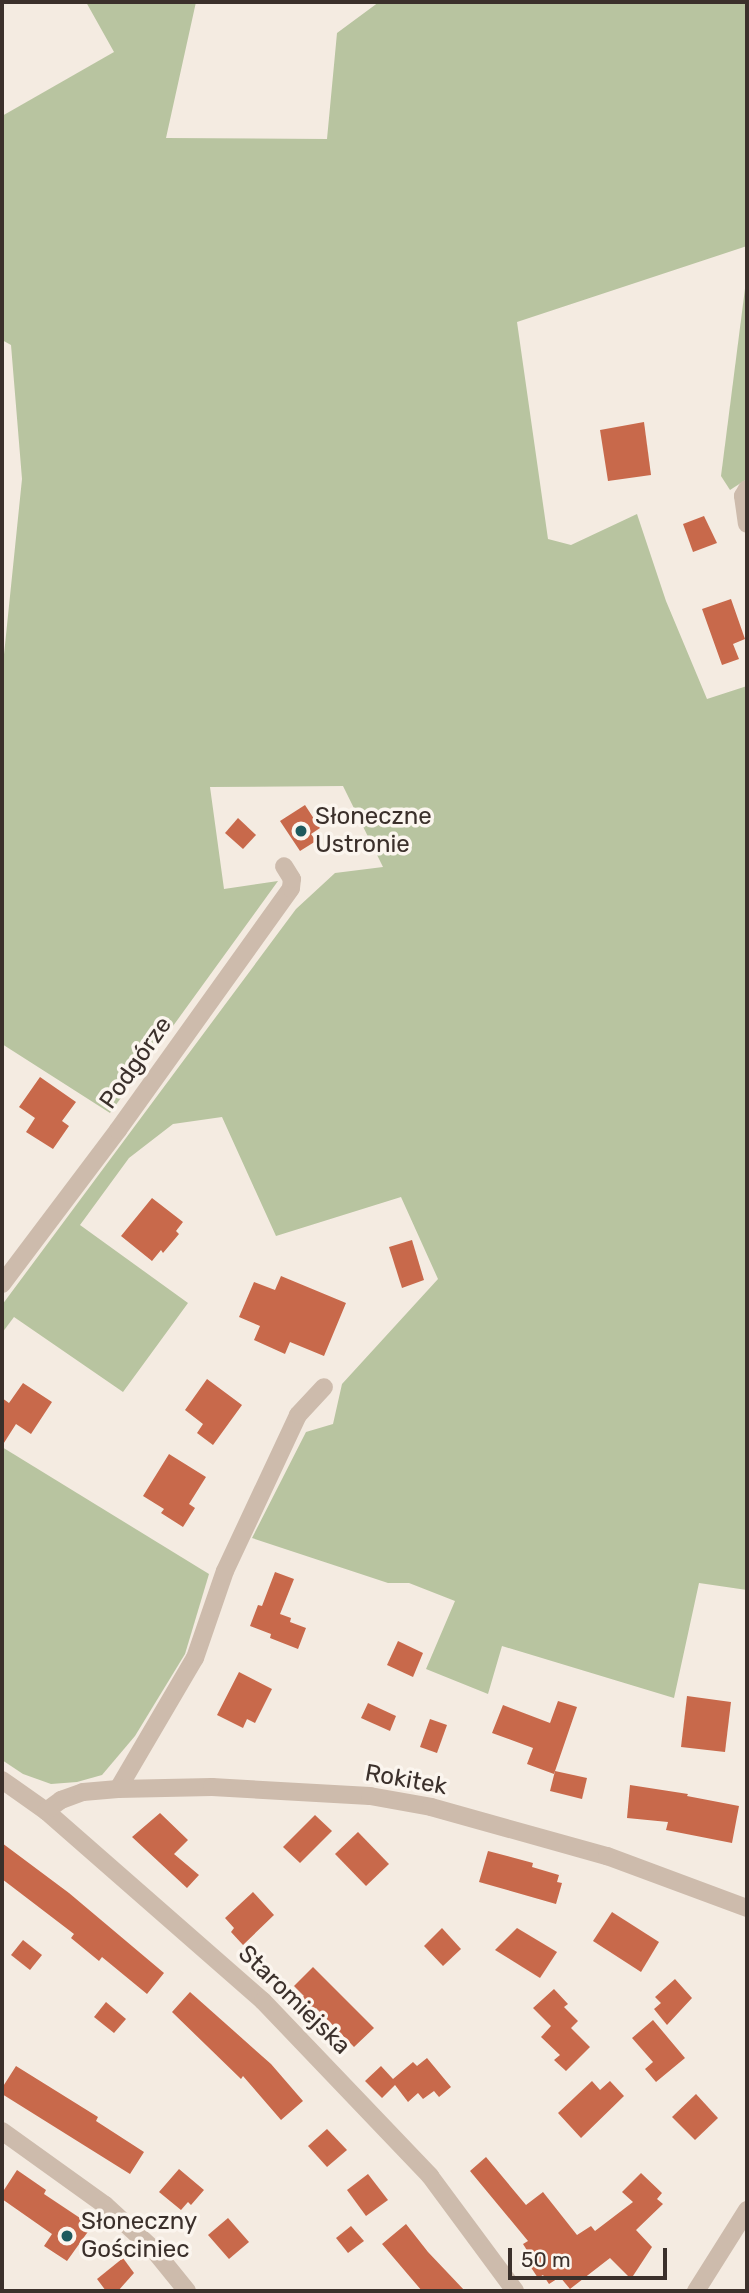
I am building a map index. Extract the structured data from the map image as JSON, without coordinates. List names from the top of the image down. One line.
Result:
{"streets":{"street":["Podgórze","Rokitek","Staromiejska"]},"crossings":[["Rokitek","Staromiejska"]],"places":["Słoneczne Ustronie","Słoneczny Gościniec"],"scale_bar":"50 m"}
